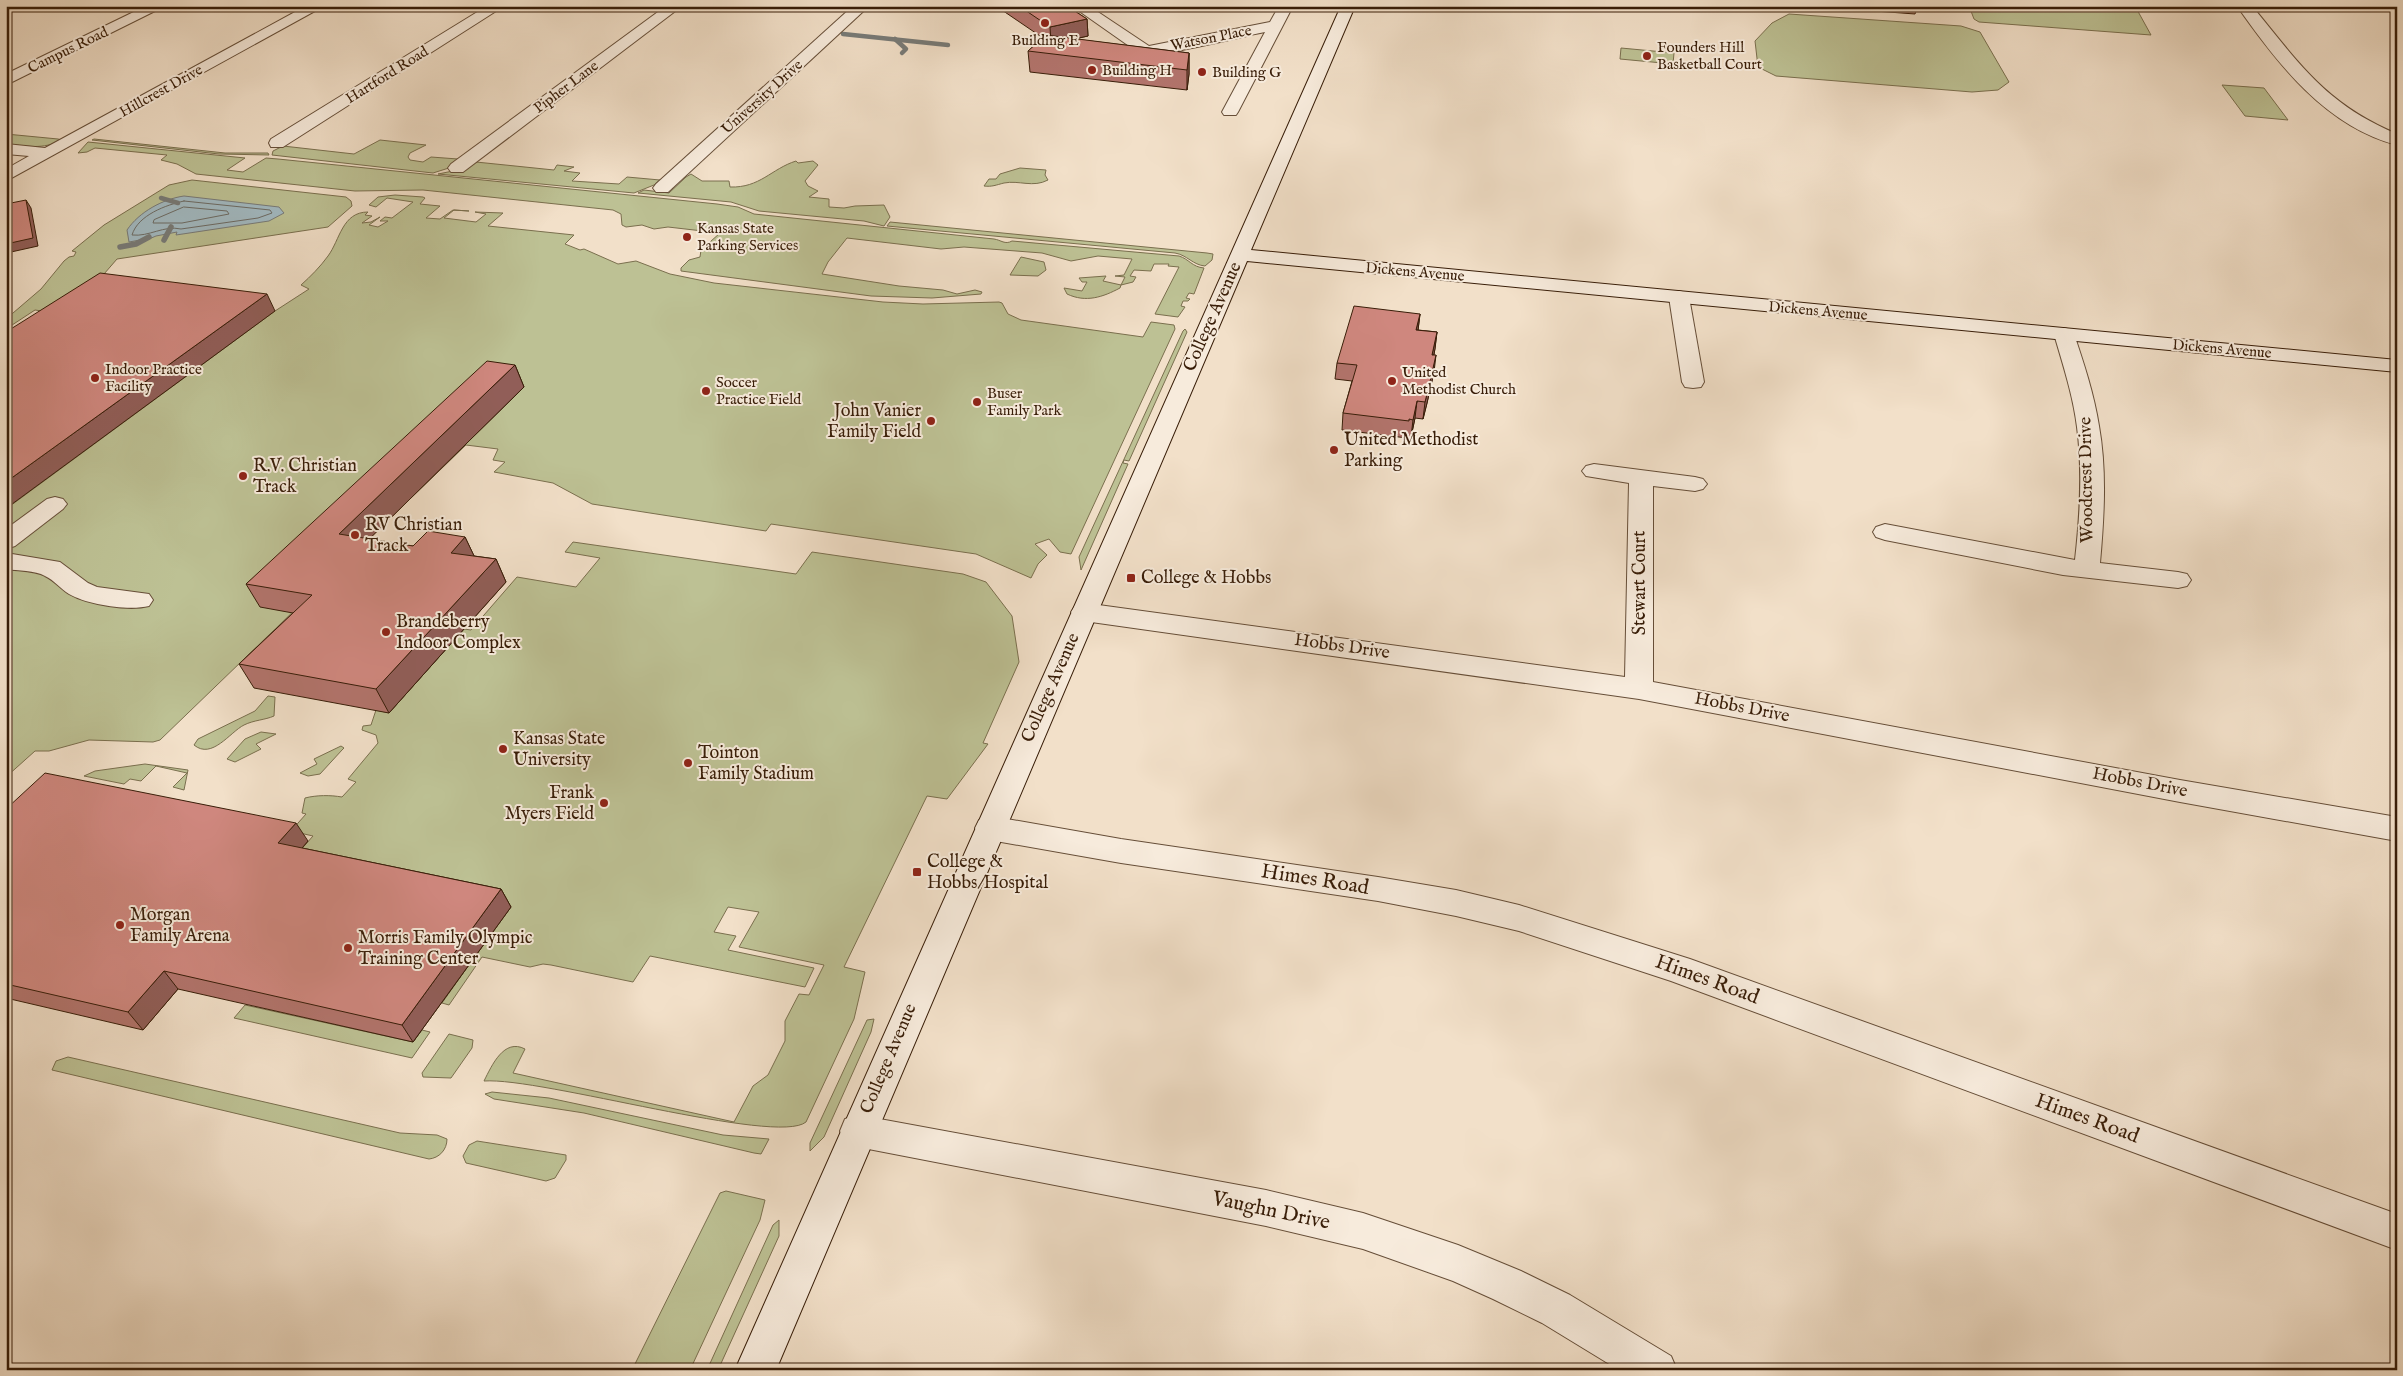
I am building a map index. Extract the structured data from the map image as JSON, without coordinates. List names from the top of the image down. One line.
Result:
{"streets":{"street":["Watson Place","Campus Road","Hartford Road","Pipher Lane","Hillcrest Drive","University Drive","Dickens Avenue","College Avenue","Woodcrest Drive","Stewart Court","Hobbs Drive","Himes Road","Vaughn Drive"]},"crossings":[["Dickens Avenue","College Avenue"],["Dickens Avenue","Woodcrest Drive"],["College Avenue","Hobbs Drive"],["College Avenue","Himes Road"],["College Avenue","Vaughn Drive"],["Stewart Court","Hobbs Drive"]],"places":{"other":["Building E","Founders Hill Basketball Court","Building H","Building G","Kansas State Parking Services","Indoor Practice Facility","United Methodist Church","Soccer Practice Field","Buser Family Park","John Vanier Family Field","United Methodist Parking","R.V. Christian Track","RV Christian Track","Brandeberry Indoor Complex","Kansas State University","Tointon Family Stadium","Frank Myers Field","Morgan Family Arena","Morris Family Olympic Training Center"],"transit":["College & Hobbs","College & Hobbs/Hospital"]}}
